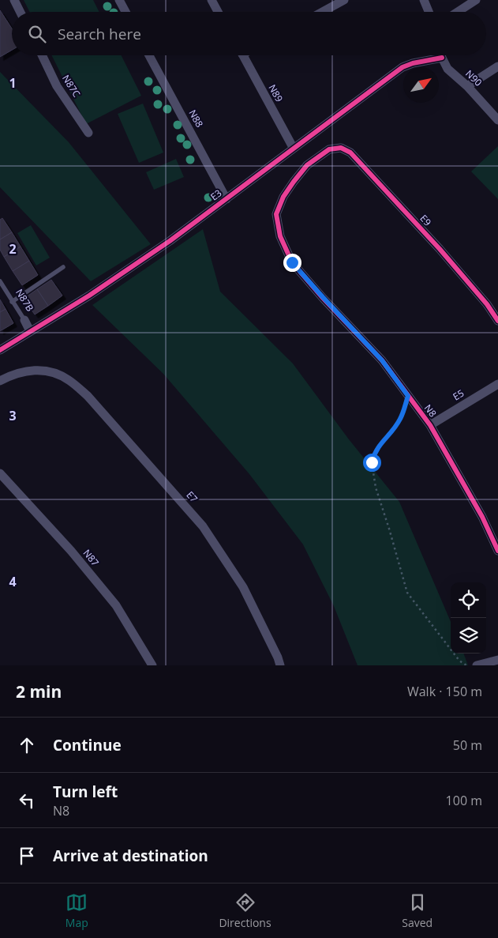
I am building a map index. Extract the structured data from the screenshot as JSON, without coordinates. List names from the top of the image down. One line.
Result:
{"streets":{"street":["N90","N87C","N89","N88","E3","E9","N87B","E5","N8","E7","N87"]},"crossings":[["N89","E3"],["N88","E3"],["E3","N87B"],["E9","N8"],["E5","N8"]],"north":"top right","page":{"search":"Search here","heading":["2 min","Walk · 150 m"],"list":[["Continue","50 m"],["Turn left","N8","100 m"],"Arrive at destination"],"nav":["Map","Directions","Saved"]},"grid":{"rows":["1","2","3","4"]}}
